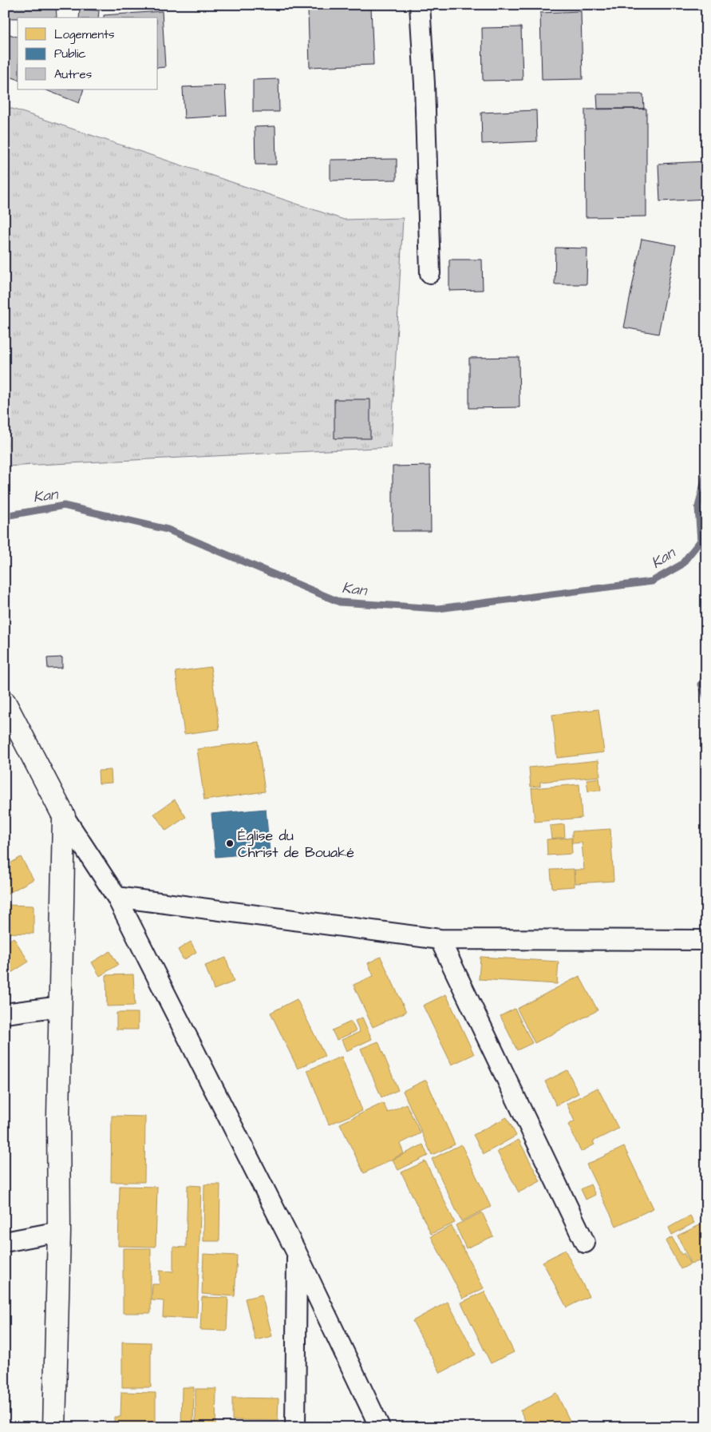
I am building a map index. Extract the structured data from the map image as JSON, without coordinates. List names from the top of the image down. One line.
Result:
{"water":["Kan"],"places":["Église du Christ de Bouaké"],"legend":["Logements","Public","Autres"]}
